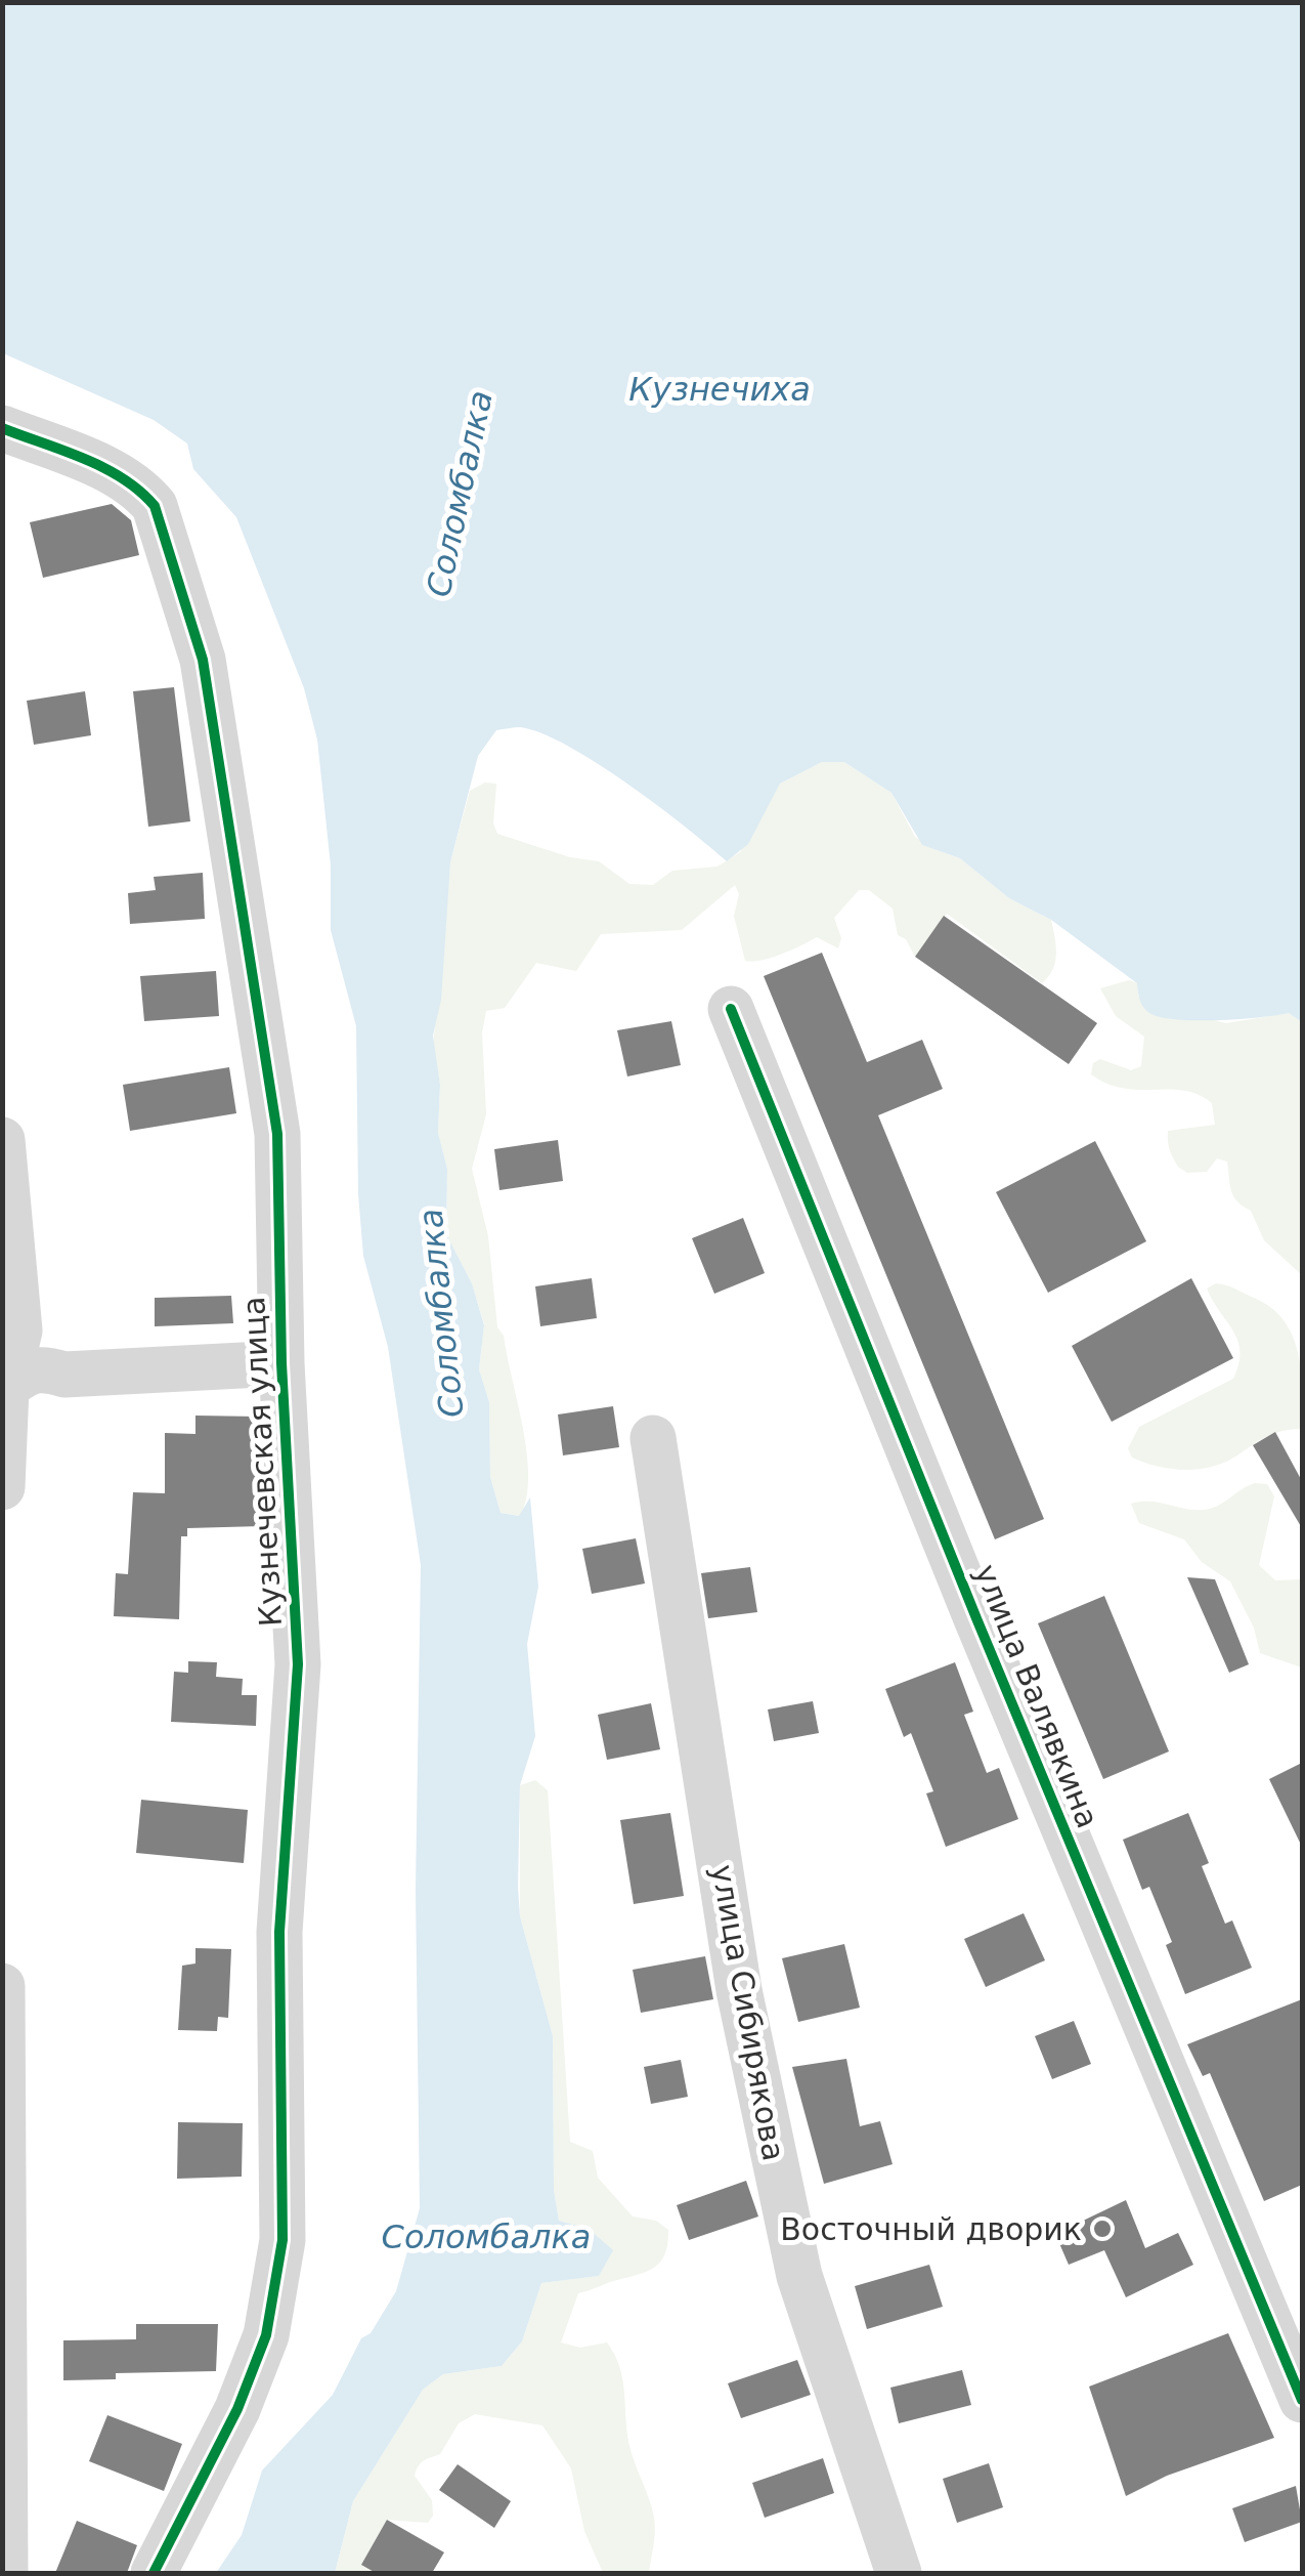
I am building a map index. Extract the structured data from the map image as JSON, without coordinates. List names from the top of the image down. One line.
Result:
{"streets":{"street":["Кузнечевская улица","улица Валявкина","улица Сибирякова"]},"water":["Кузнечиха","Соломбалка"],"places":["Восточный дворик"]}
